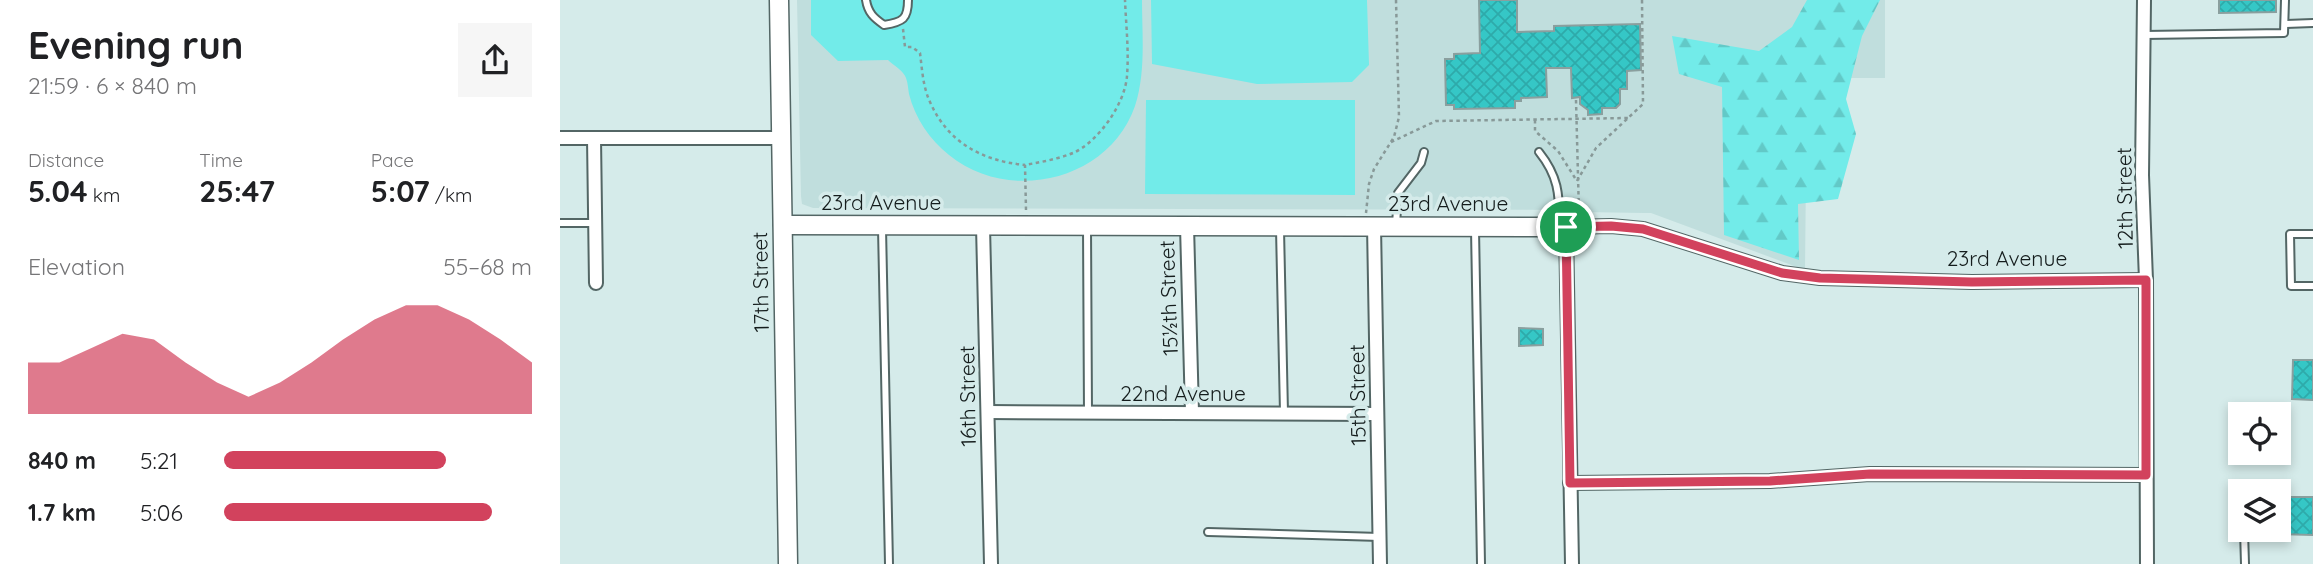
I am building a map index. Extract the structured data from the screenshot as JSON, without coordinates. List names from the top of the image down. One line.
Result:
{"streets":{"street":["12th Street","23rd Avenue","17th Street","15½th Street","22nd Avenue","15th Street","16th Street"]},"crossings":[["12th Street","23rd Avenue"],["23rd Avenue","17th Street"],["23rd Avenue","15½th Street"],["23rd Avenue","15th Street"],["23rd Avenue","16th Street"],["15½th Street","22nd Avenue"],["22nd Avenue","15th Street"],["22nd Avenue","16th Street"]],"page":{"heading":["Evening run","21:59 · 6 × 840 m"],"stats":[["Distance","5.04 km"],["Time","25:47"],["Pace","5:07 /km"]],"chart":["Elevation","55–68 m"],"list":[{"name":"840 m","note":"5:21"},{"name":"1.7 km","note":"5:06"}]}}
